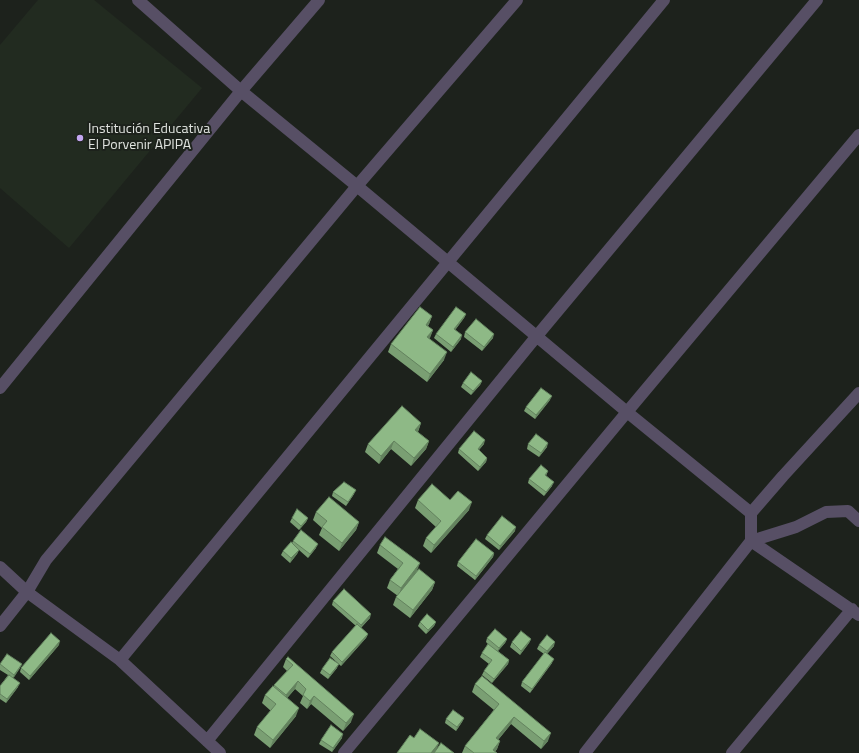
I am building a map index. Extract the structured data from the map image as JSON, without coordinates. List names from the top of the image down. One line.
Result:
{"places":["Institución Educativa El Porvenir APIPA"]}
